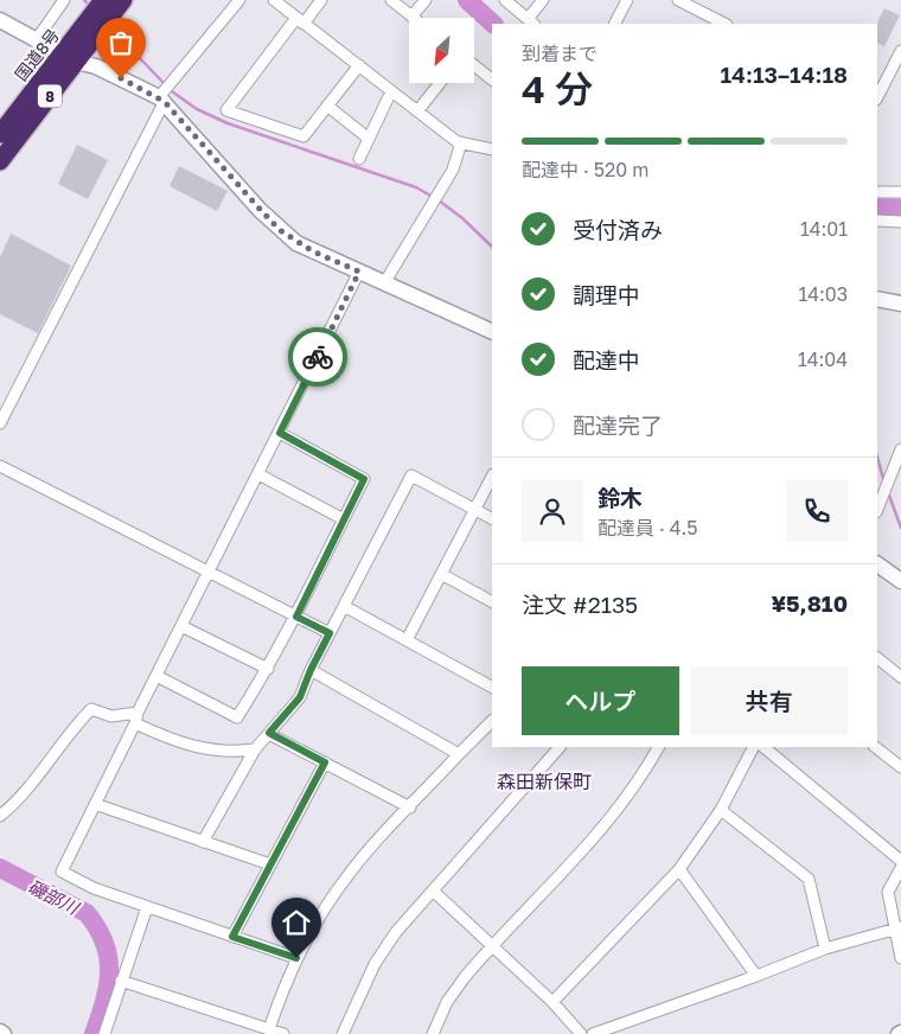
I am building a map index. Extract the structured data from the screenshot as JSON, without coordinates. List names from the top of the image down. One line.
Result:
{"streets":{"highway":["国道8号","8"]},"districts":["森田新保町"],"water":["磯部川"],"north":"bottom left","page":{"heading":["4 分","到着まで","14:13–14:18"],"panel":["鈴木","配達員 · 4.5","注文 #2135","¥5,810"],"bar":"配達中 · 520 m","list":[["受付済み","14:01"],["調理中","14:03"],["配達中","14:04"],"配達完了"],"buttons":["ヘルプ","共有"]}}
